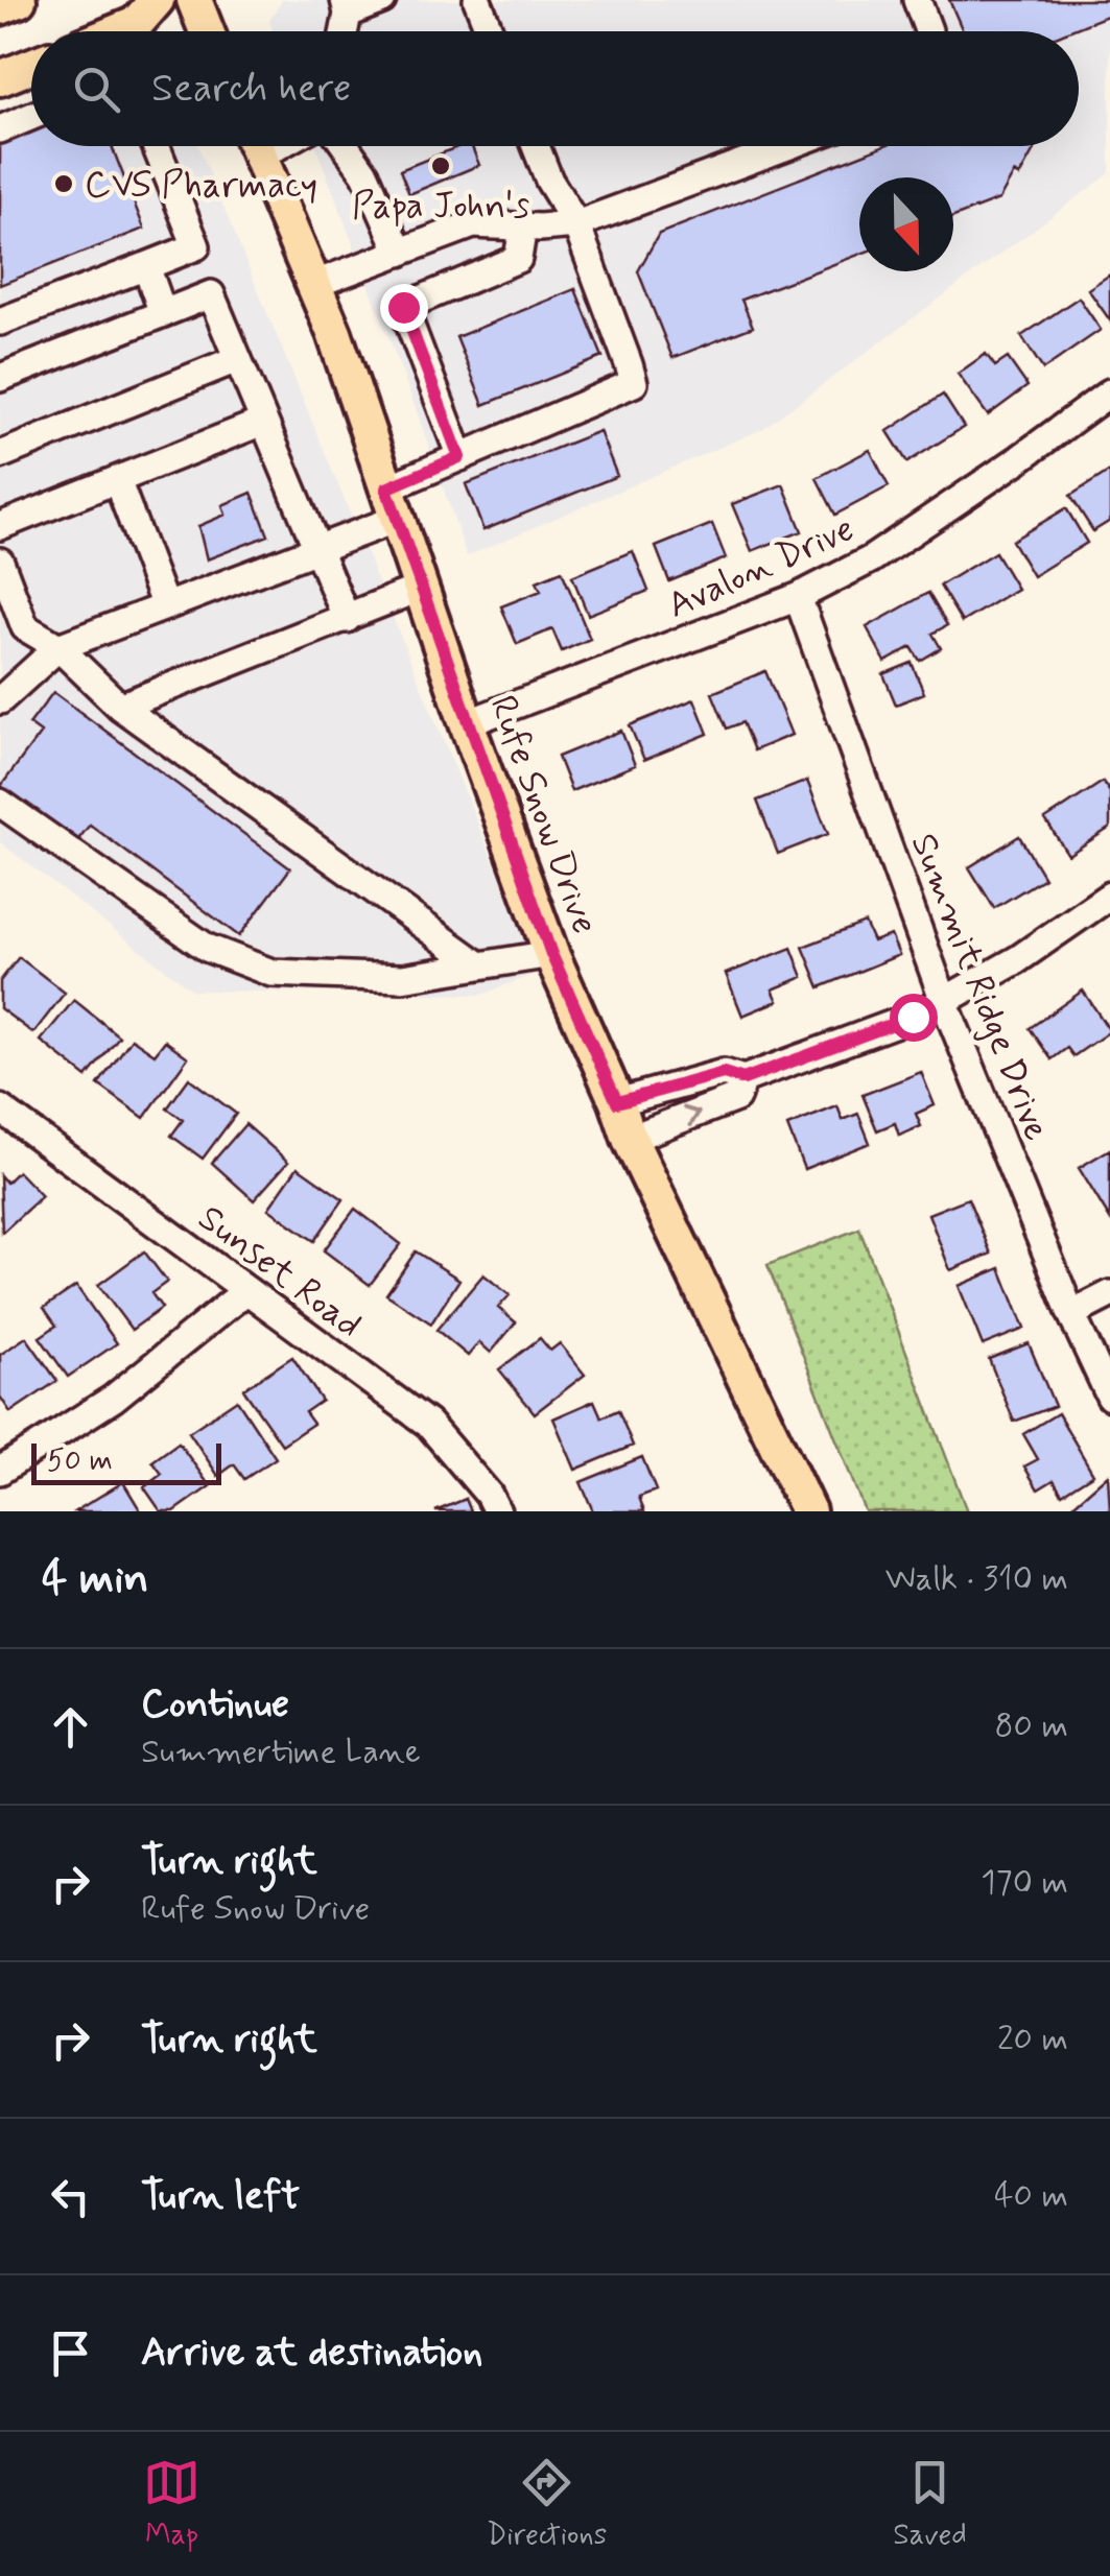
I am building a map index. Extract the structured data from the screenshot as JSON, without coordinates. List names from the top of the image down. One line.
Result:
{"streets":{"main road":["Rufe Snow Drive"],"street":["Avalon Drive","Summit Ridge Drive","Sunset Road"]},"crossings":[["Avalon Drive","Rufe Snow Drive"],["Avalon Drive","Summit Ridge Drive"]],"places":["Papa John's","CVS Pharmacy"],"scale_bar":"50 m","north":"bottom","page":{"search":"Search here","scale":"50 m","heading":["4 min","Walk · 310 m"],"list":[["Continue","Summertime Lane","80 m"],["Turn right","Rufe Snow Drive","170 m"],["Turn right","20 m"],["Turn left","40 m"],"Arrive at destination"],"nav":["Map","Directions","Saved"]}}
